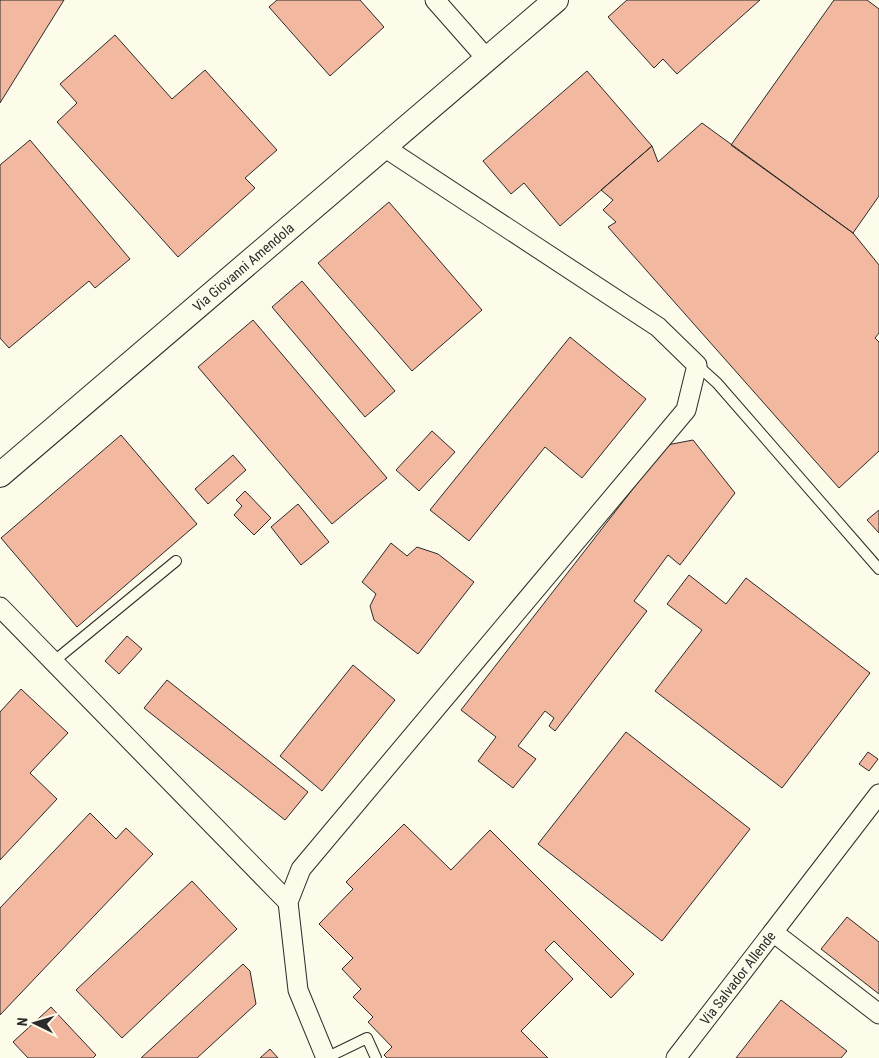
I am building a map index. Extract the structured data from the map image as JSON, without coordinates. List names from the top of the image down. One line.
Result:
{"streets":{"street":["Via Giovanni Amendola","Via Salvador Allende"]},"north":"left"}
